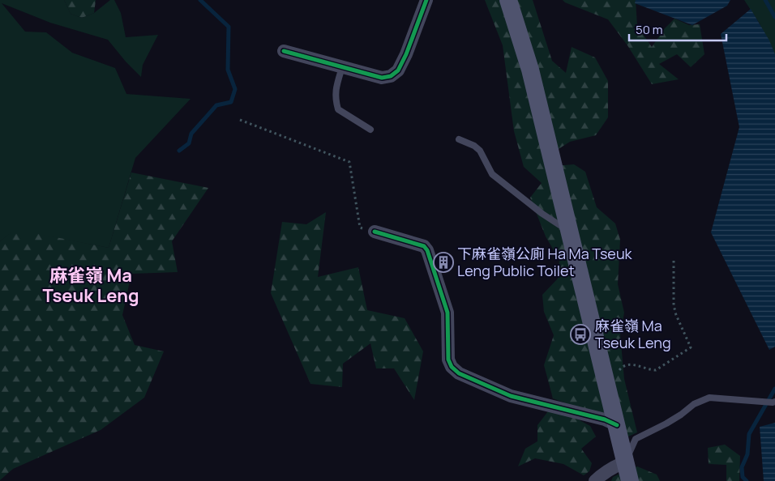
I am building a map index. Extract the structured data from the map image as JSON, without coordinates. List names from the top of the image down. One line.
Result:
{"districts":["麻雀嶺 Ma Tseuk Leng"],"places":{"building":["下麻雀嶺公廁 Ha Ma Tseuk Leng Public Toilet"],"bus stop":["麻雀嶺 Ma Tseuk Leng"]},"scale_bar":"50 m"}
